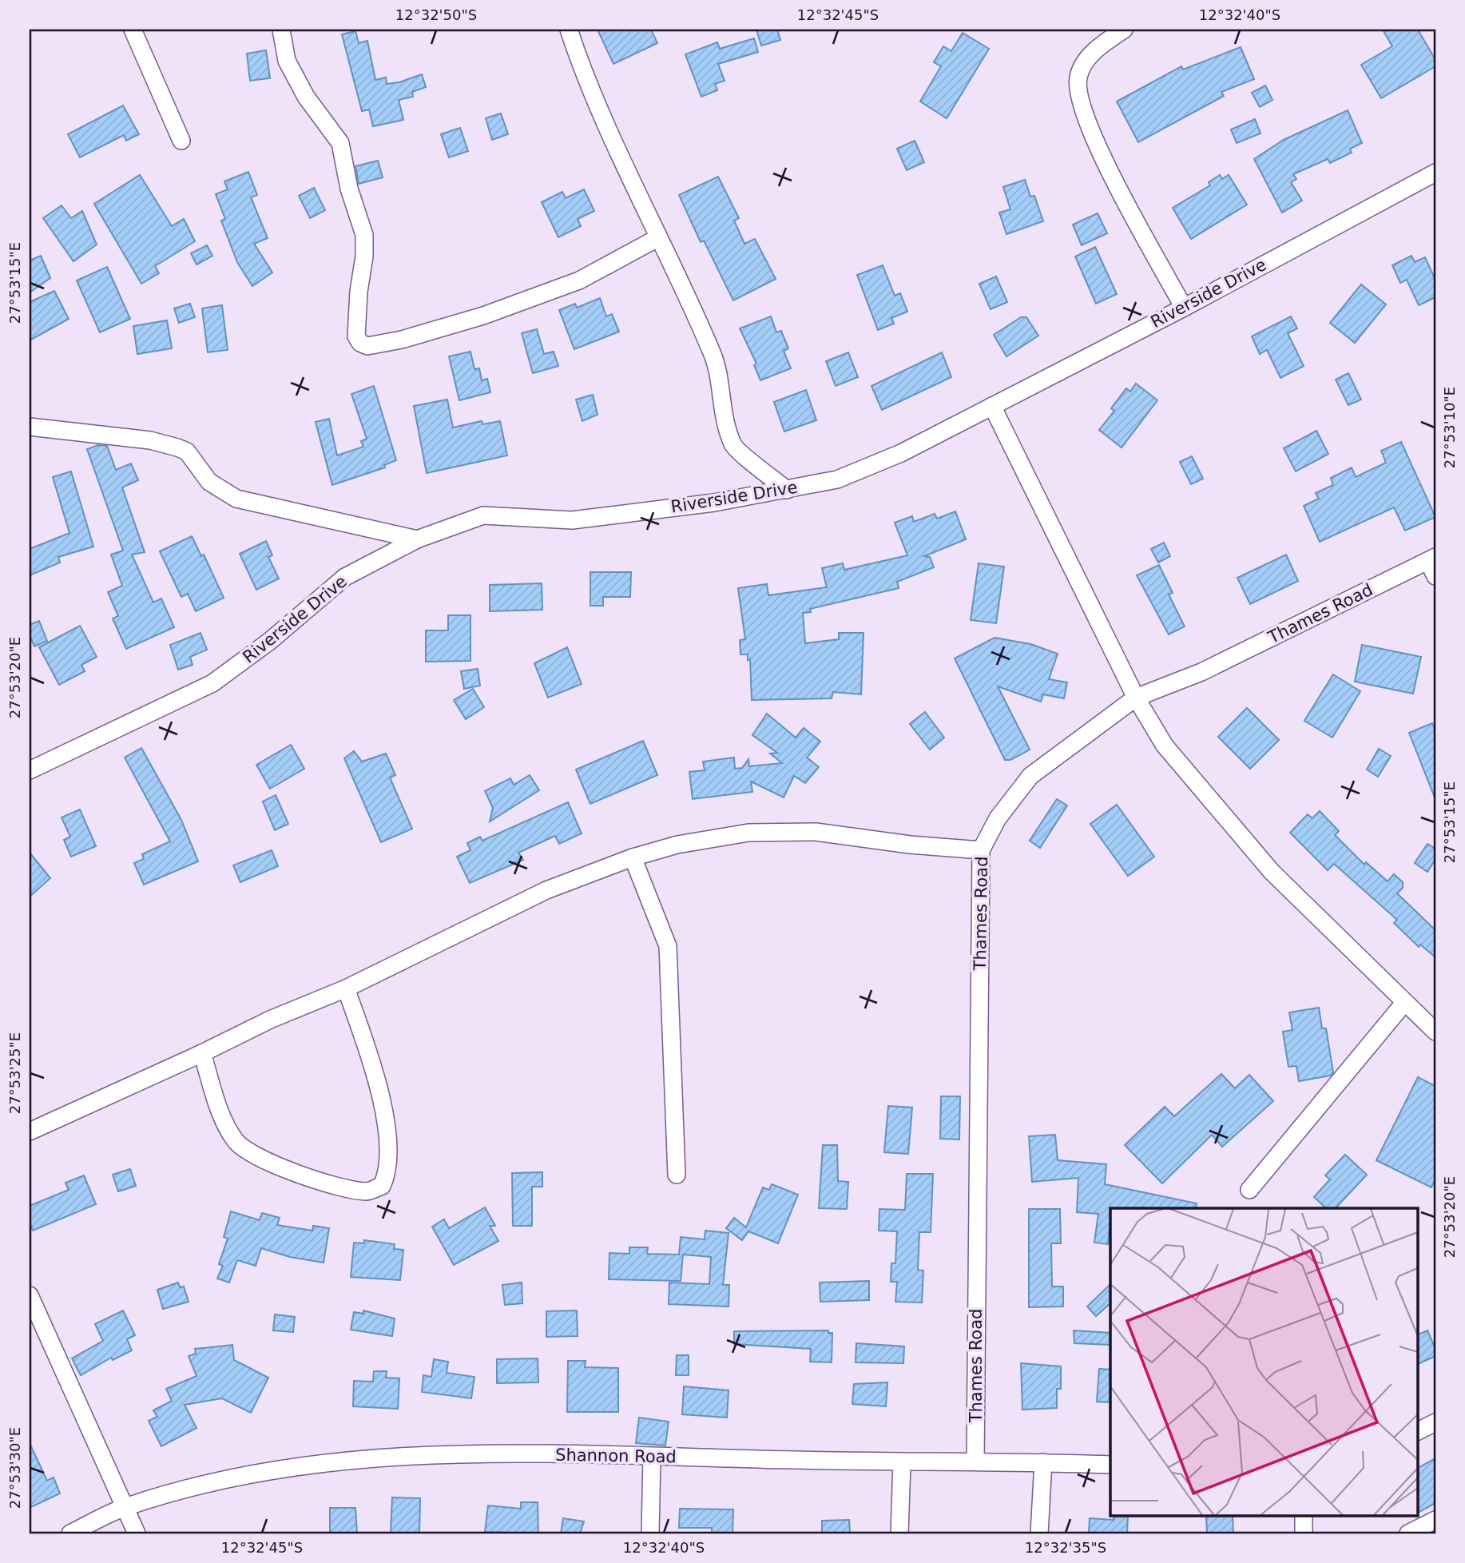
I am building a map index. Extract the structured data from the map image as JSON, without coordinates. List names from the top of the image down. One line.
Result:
{"streets":{"street":["Riverside Drive","Thames Road","Shannon Road"]},"crossings":[["Thames Road","Shannon Road"]],"coordinates":["12°32'50\"S","12°32'45\"S","12°32'40\"S","27°53'15\"E","27°53'10\"E","27°53'20\"E","27°53'25\"E","27°53'30\"E","12°32'35\"S"]}
